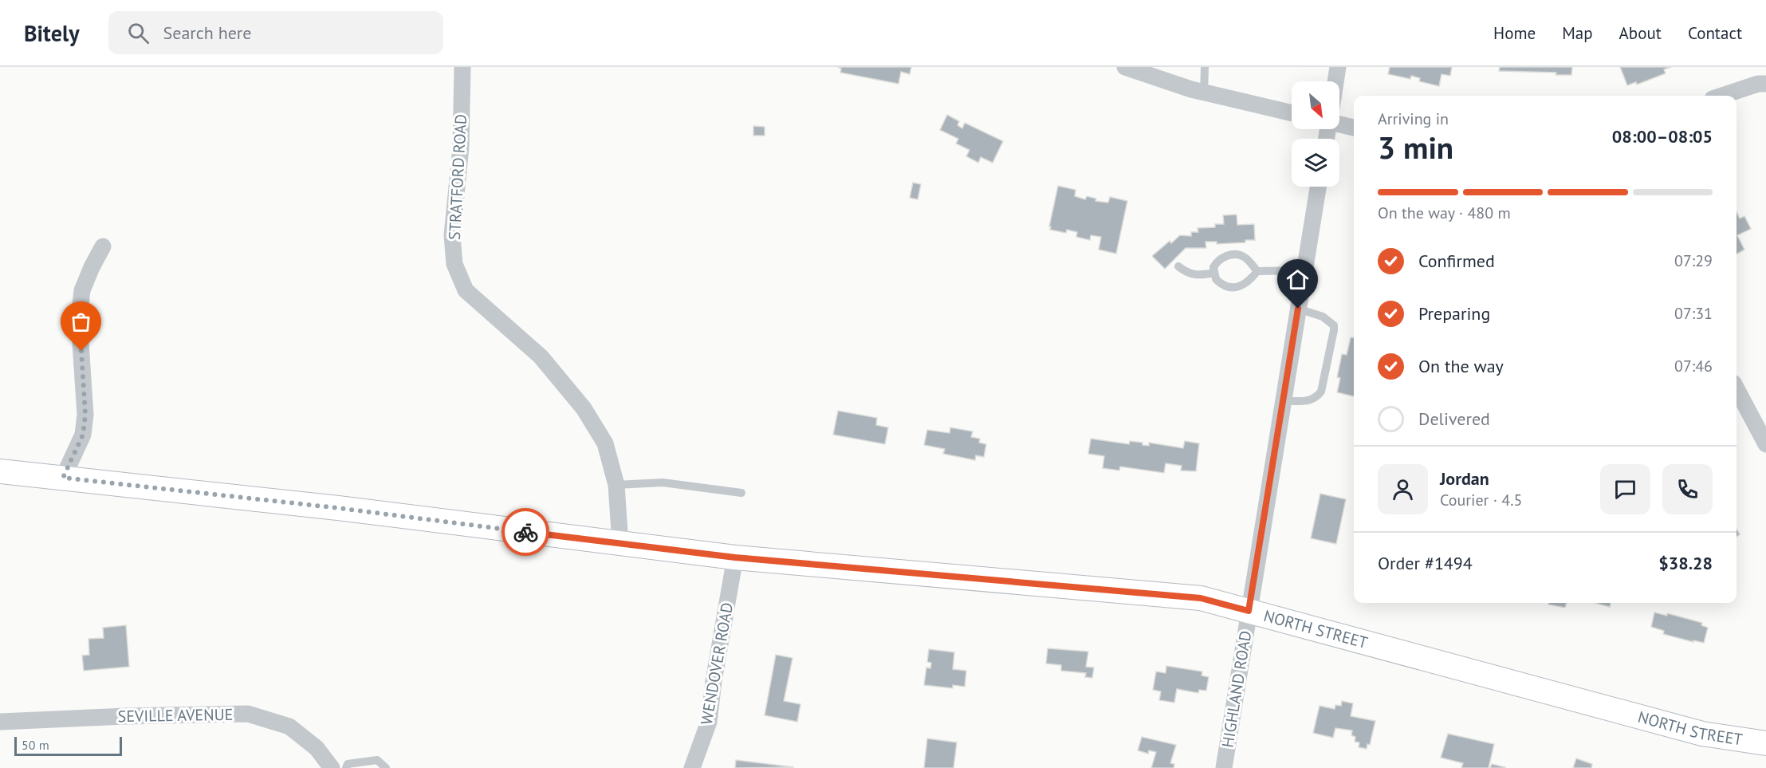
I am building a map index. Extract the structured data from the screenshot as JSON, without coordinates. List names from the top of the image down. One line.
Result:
{"streets":{"main road":["NORTH STREET"],"street":["STRATFORD ROAD","WENDOVER ROAD","HIGHLAND ROAD","SEVILLE AVENUE"]},"crossings":[["STRATFORD ROAD","NORTH STREET"],["NORTH STREET","WENDOVER ROAD"],["NORTH STREET","HIGHLAND ROAD"]],"scale_bar":"50 m","north":"bottom right","page":{"header":"Bitely","search":"Search here","nav":["Home","Map","About","Contact"],"heading":["3 min","Arriving in","08:00–08:05"],"panel":["Jordan","Courier · 4.5","Order #1494","$38.28"],"bar":"On the way · 480 m","list":[["Confirmed","07:29"],["Preparing","07:31"],["On the way","07:46"],"Delivered"],"scale":"50 m"}}
